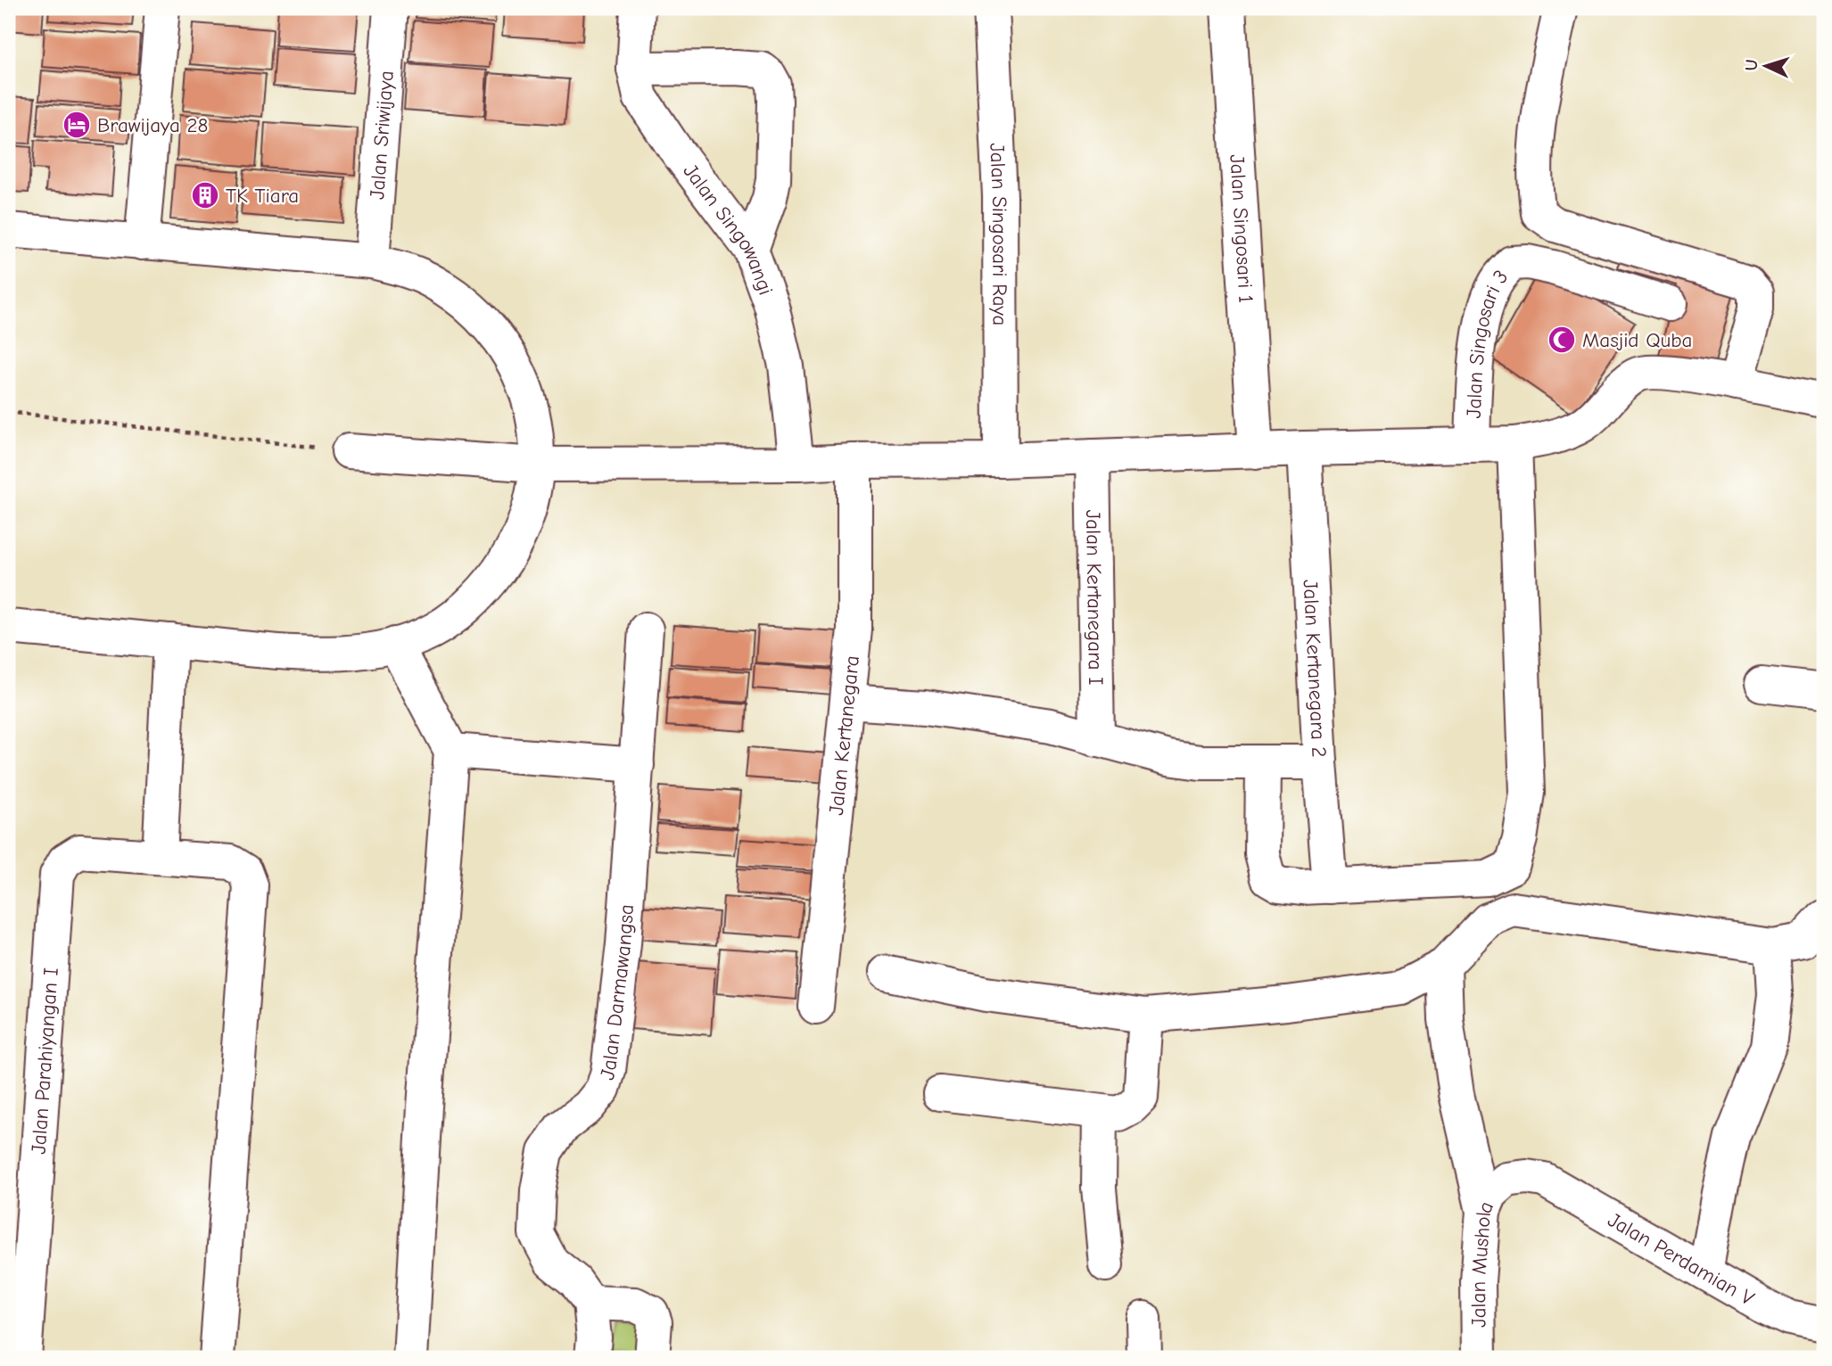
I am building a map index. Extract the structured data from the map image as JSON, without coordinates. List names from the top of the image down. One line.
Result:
{"streets":{"street":["Jalan Sriwijaya","Jalan Singosari 1","Jalan Singowangi","Jalan Singosari Raya","Jalan Singosari 3","Jalan Kertanegara I","Jalan Kertanegara 2","Jalan Kertanegara","Jalan Darmawangsa","Jalan Parahiyangan I","Jalan Perdamian V","Jalan Mushola"]},"crossings":[["Jalan Perdamian V","Jalan Mushola"]],"places":{"hotel":["Brawijaya 28"],"building":["TK Tiara"],"mosque":["Masjid Quba"]},"north":"left"}
